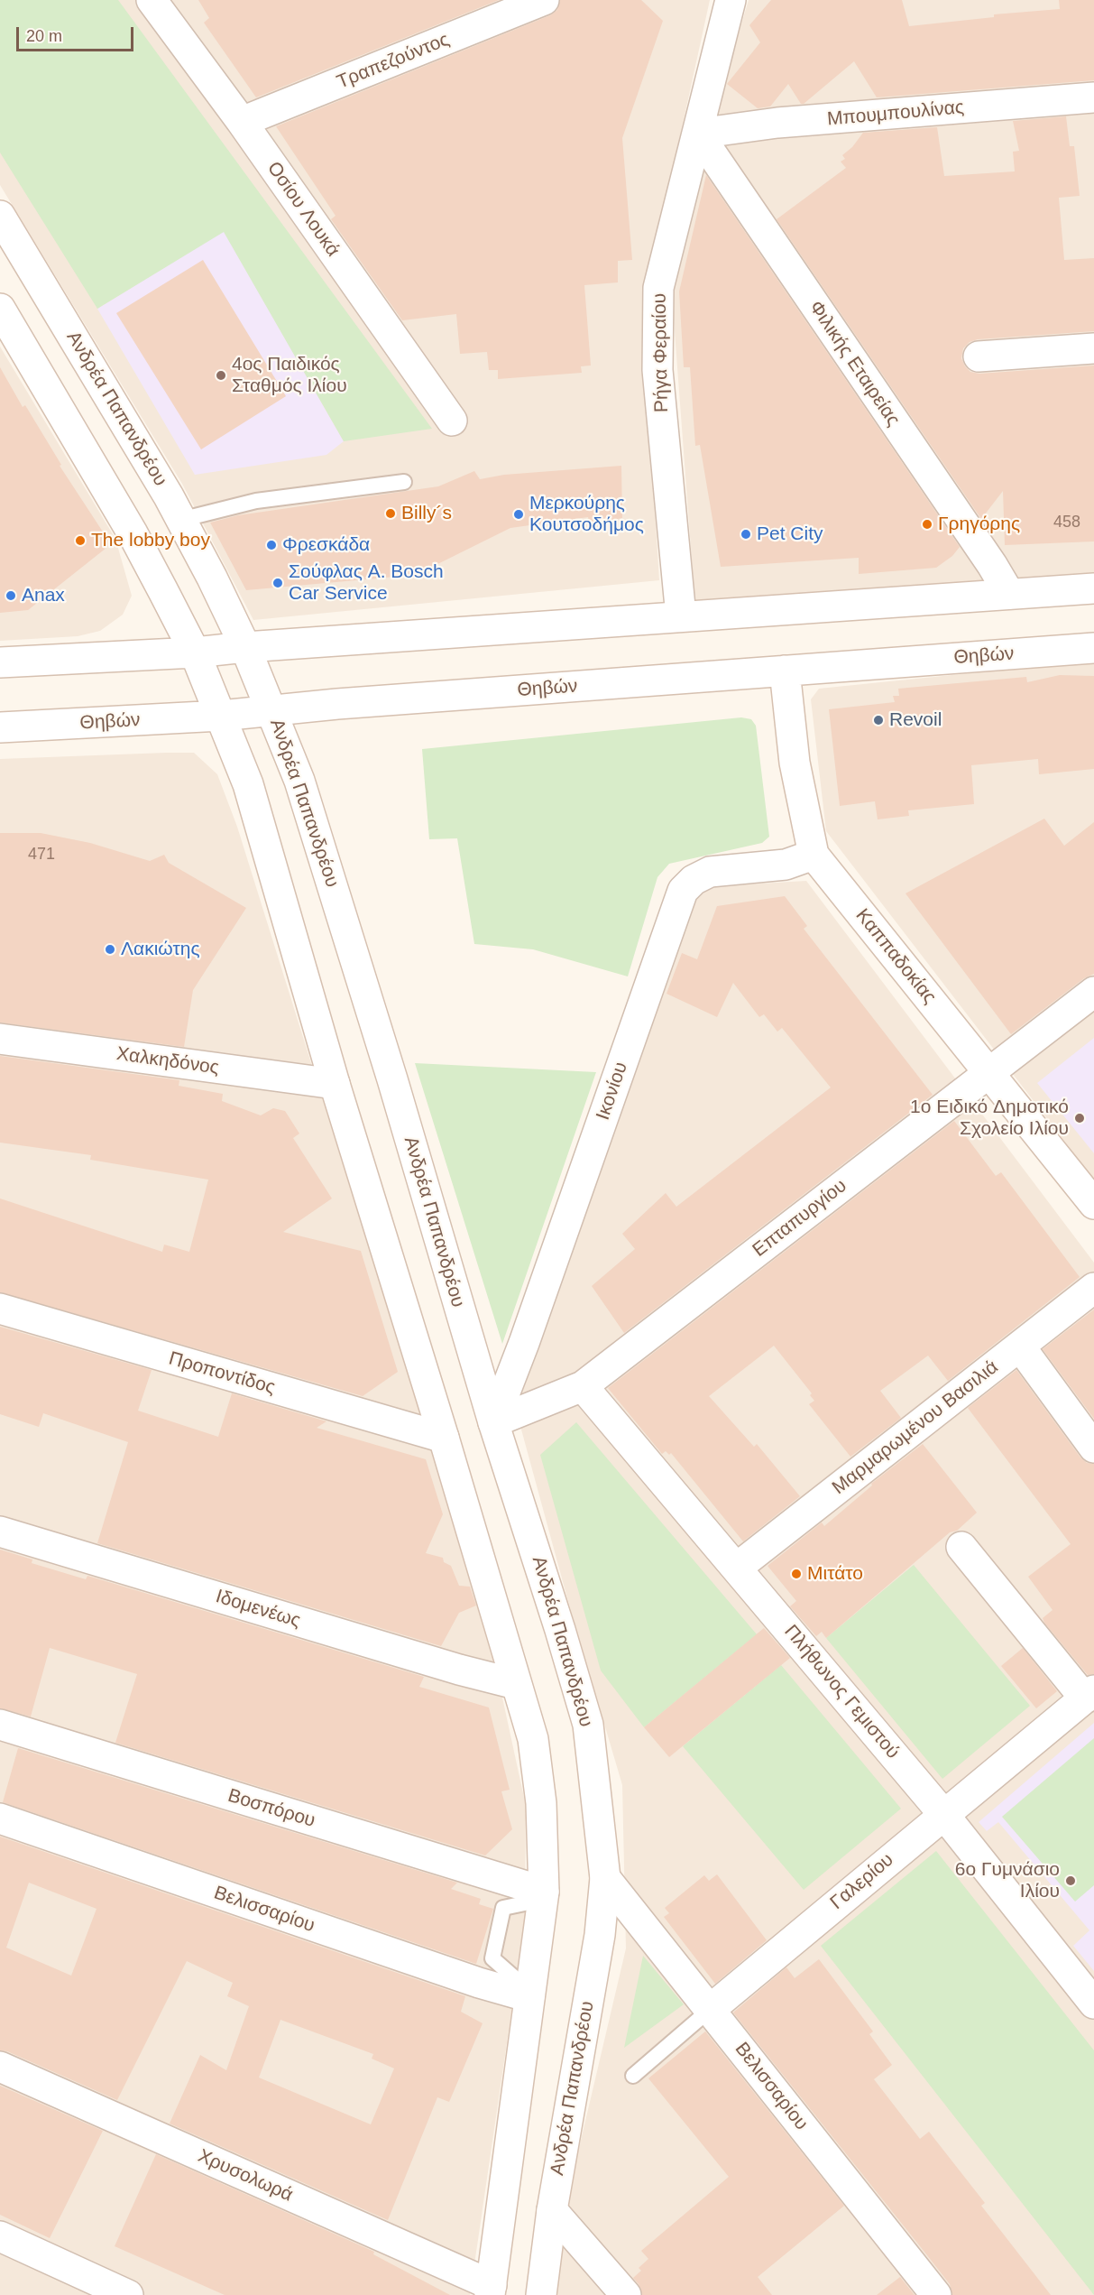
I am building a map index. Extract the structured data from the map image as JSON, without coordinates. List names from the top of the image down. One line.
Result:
{"streets":{"street":["Τραπεζούντος","Μπουμπουλίνας","Οσίου Λουκά","Ρήγα Φεραίου","Φιλικής Εταιρείας","Ανδρέα Παπανδρέου","Θηβών","Καππαδοκίας","Χαλκηδόνος","Ικονίου","Επταπυργίου","Προποντίδος","Μαρμαρωμένου Βασιλιά","Ιδομενέως","Πλήθωνος Γεμιστού","Βοσπόρου","Γαλερίου","Βελισσαρίου","Χρυσολωρά"]},"crossings":[["Τραπεζούντος","Οσίου Λουκά"],["Μπουμπουλίνας","Ρήγα Φεραίου"],["Μπουμπουλίνας","Φιλικής Εταιρείας"],["Ρήγα Φεραίου","Φιλικής Εταιρείας"],["Ανδρέα Παπανδρέου","Θηβών"],["Ανδρέα Παπανδρέου","Ικονίου"],["Ανδρέα Παπανδρέου","Επταπυργίου"],["Ανδρέα Παπανδρέου","Βελισσαρίου"],["Θηβών","Καππαδοκίας"],["Καππαδοκίας","Ικονίου"],["Καππαδοκίας","Επταπυργίου"],["Ικονίου","Επταπυργίου"],["Επταπυργίου","Πλήθωνος Γεμιστού"],["Μαρμαρωμένου Βασιλιά","Πλήθωνος Γεμιστού"],["Πλήθωνος Γεμιστού","Γαλερίου"],["Γαλερίου","Βελισσαρίου"]],"places":["4ος Παιδικός Σταθμός Ιλίου","Billy´s","Μερκούρης Κουτσοδήμος","Γρηγόρης","Pet City","The lobby boy","Φρεσκάδα","Σούφλας Α. Bosch Car Service","Anax","Revoil","Λακιώτης","1ο Ειδικό Δημοτικό Σχολείο Ιλίου","Μιτάτο","6ο Γυμνάσιο Ιλίου"],"house_numbers":["458","471"],"scale_bar":"20 m"}
